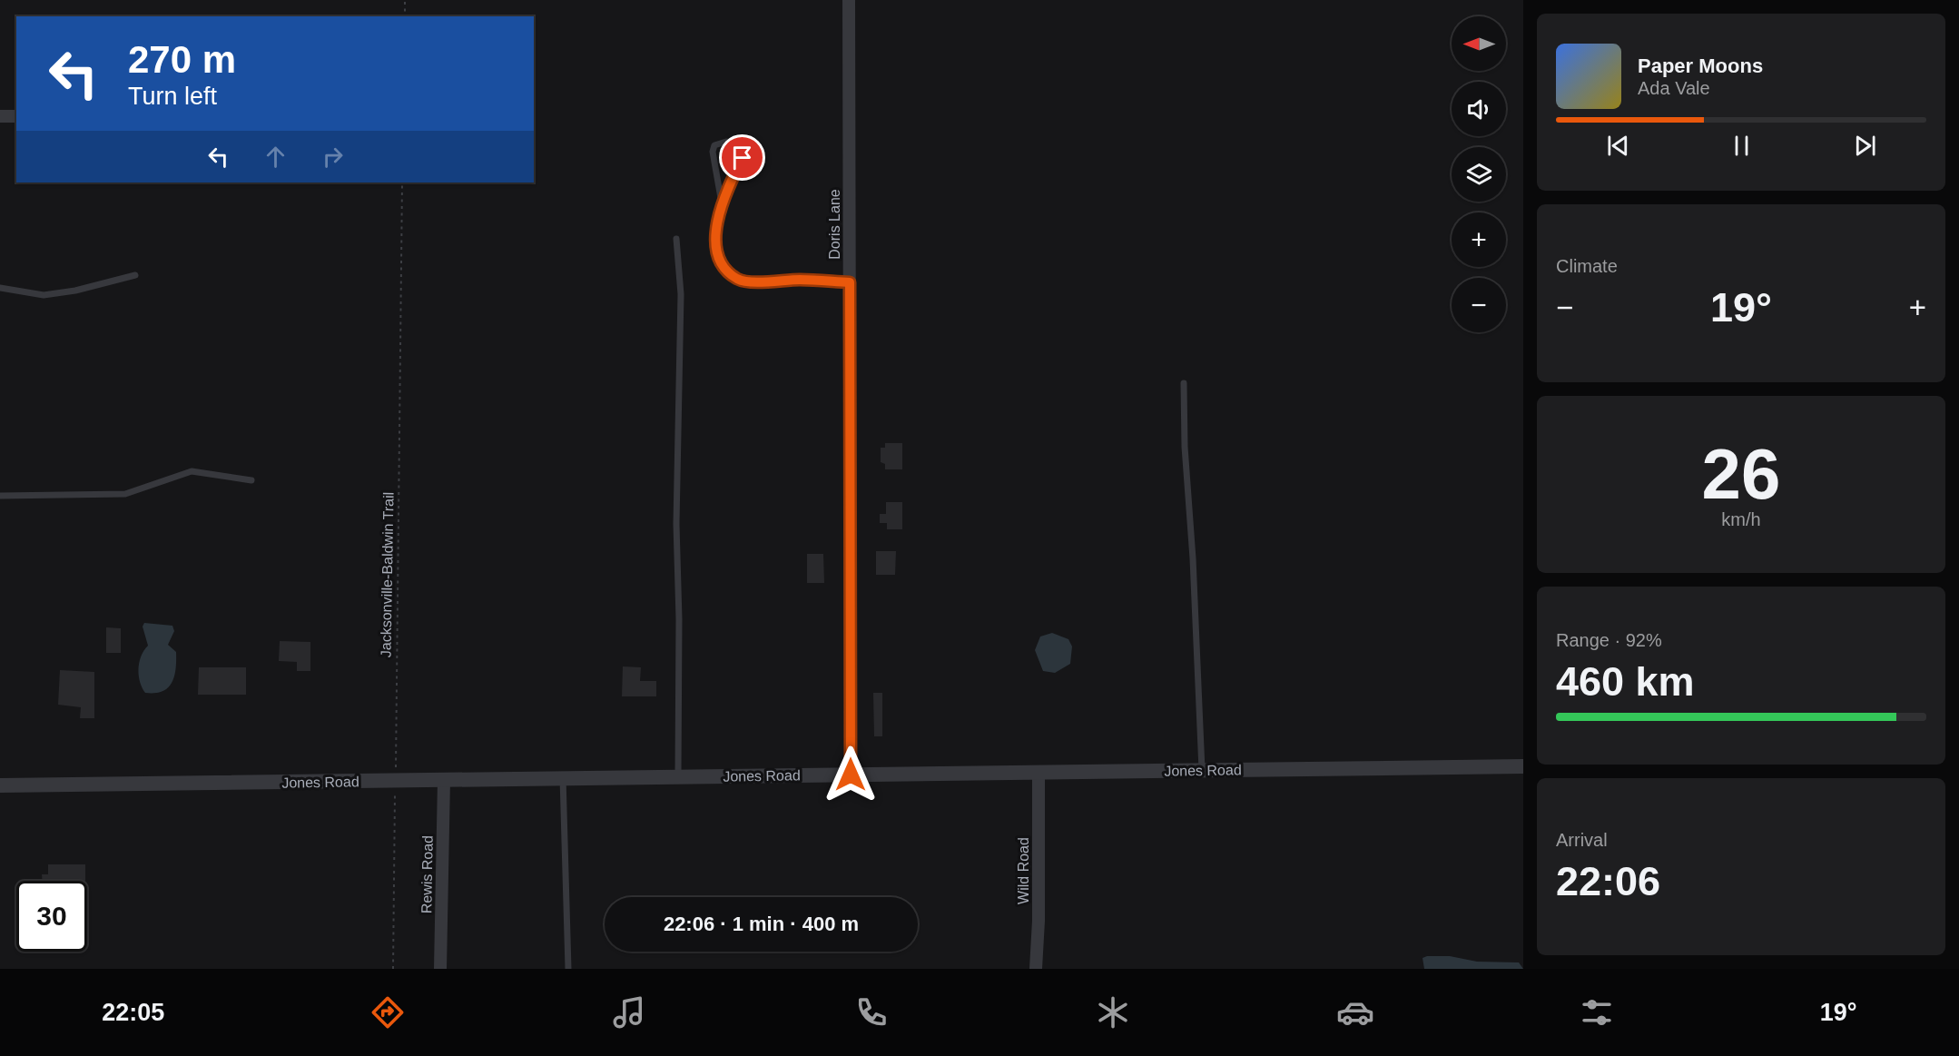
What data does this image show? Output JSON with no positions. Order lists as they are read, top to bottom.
{
  "streets": {
    "street": [
      "Doris Lane",
      "Jones Road",
      "Wild Road",
      "Rewis Road"
    ],
    "path": ["Jacksonville-Baldwin Trail"]
  },
  "crossings": [
    ["Doris Lane", "Jones Road"],
    ["Jacksonville-Baldwin Trail", "Jones Road"],
    ["Jones Road", "Wild Road"],
    ["Jones Road", "Rewis Road"]
  ],
  "north": "left",
  "page": {
    "map_buttons": ["+", "−"],
    "turn": ["270 m", "Turn left"],
    "song": ["Paper Moons", "Ada Vale"],
    "tile": [
      "Climate",
      ["26", "km/h"],
      ["Range · 92%", "460 km"],
      ["Arrival", "22:06"]
    ],
    "heat": ["−", "19°", "+"],
    "limit": "30",
    "trip": "22:06 · 1 min · 400 m",
    "tabs": ["22:05", "19°"]
  }
}
